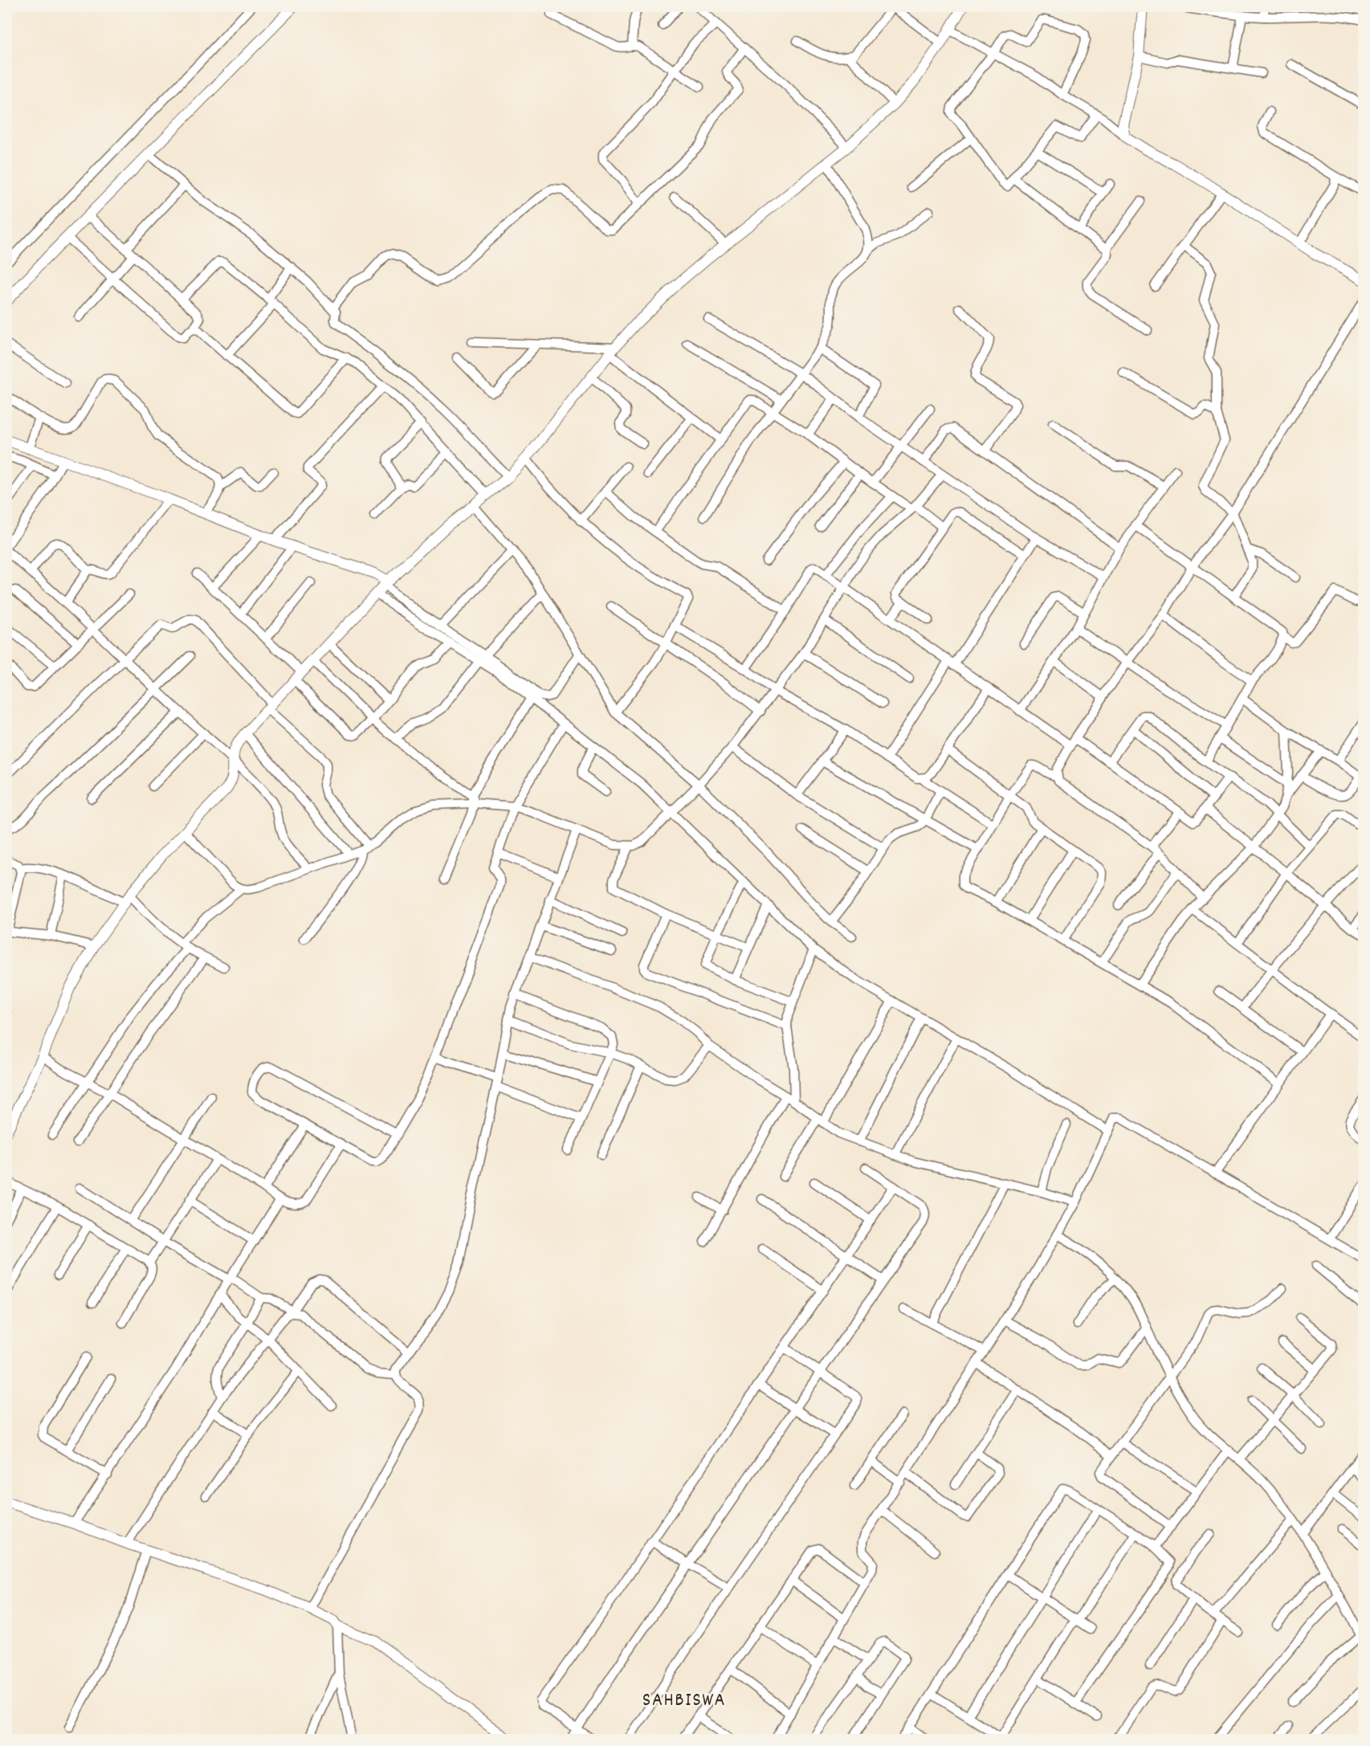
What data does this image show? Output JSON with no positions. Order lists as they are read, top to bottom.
{
  "districts": ["SAHBISWA"]
}
